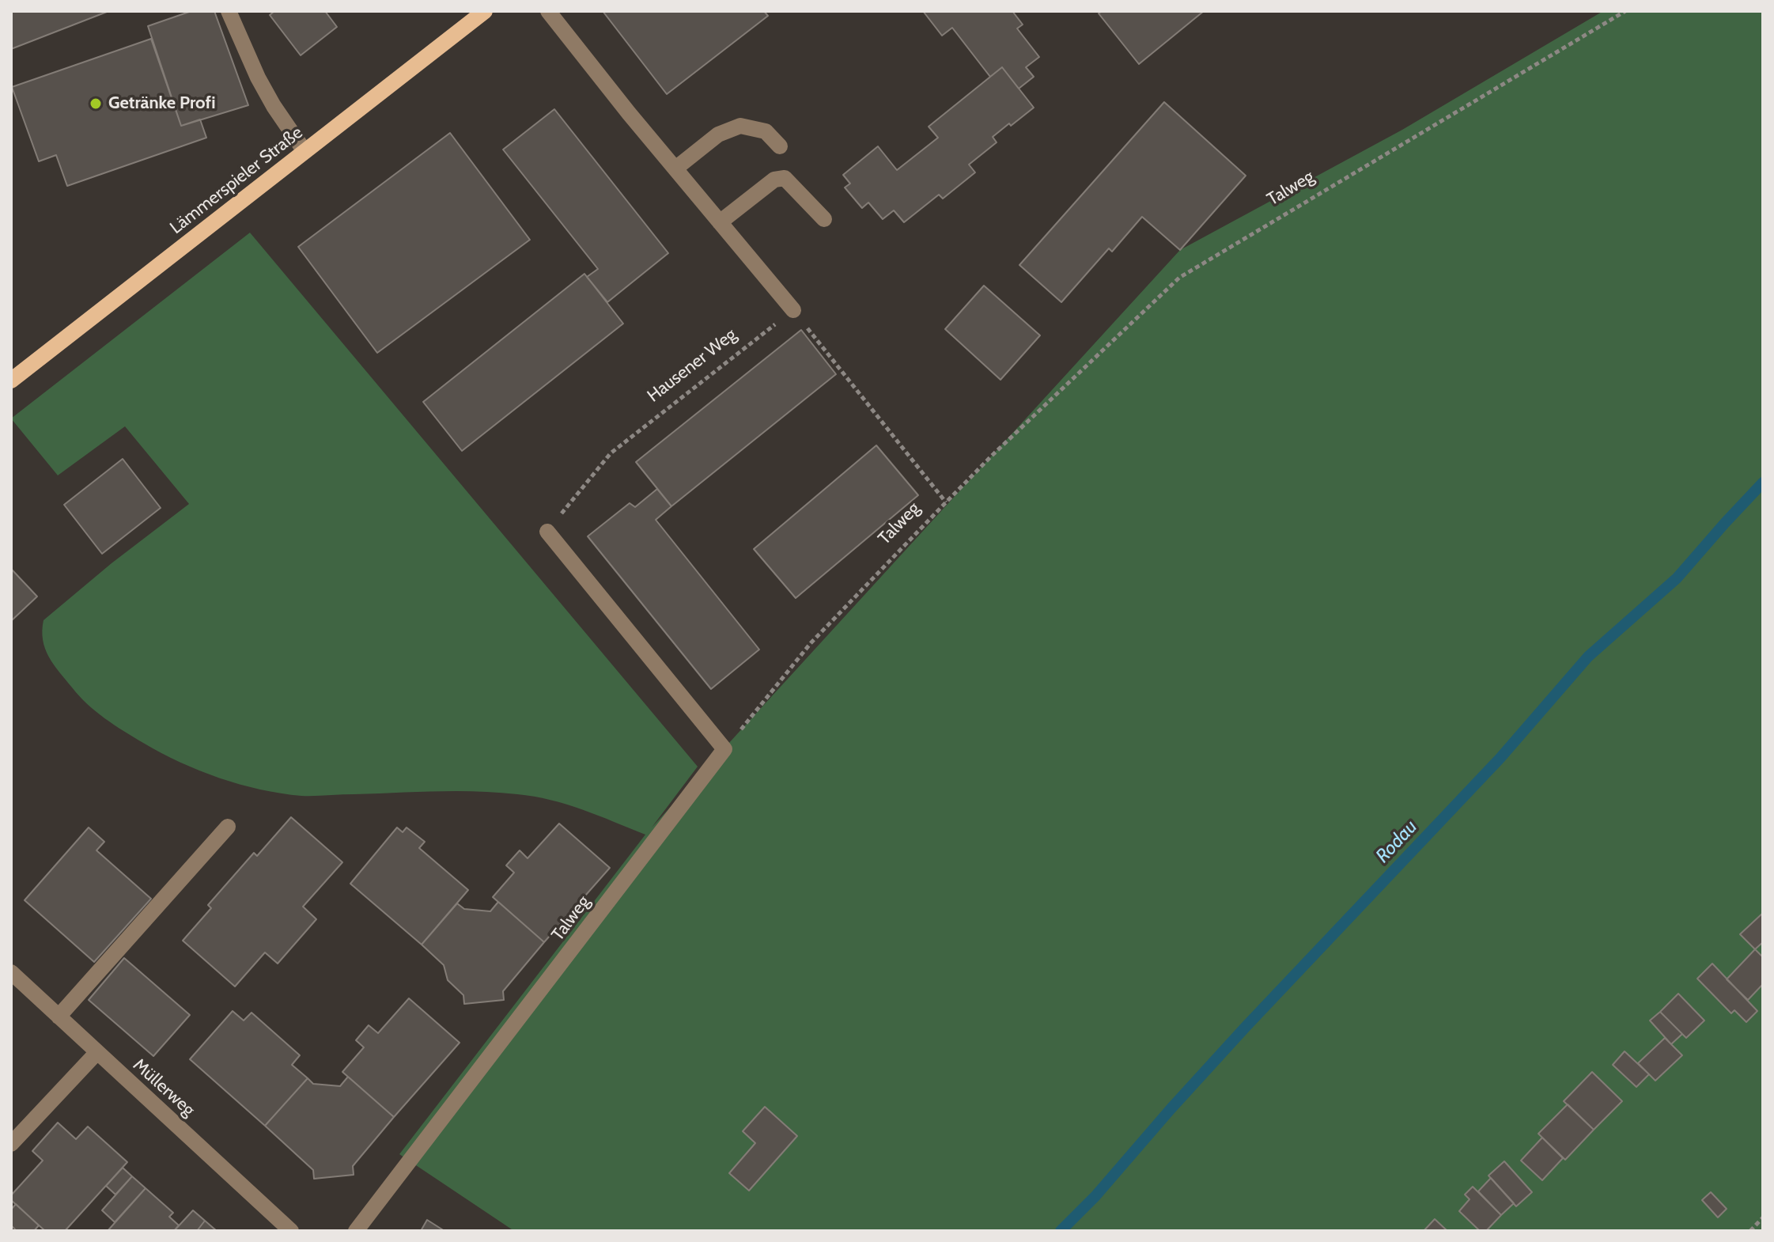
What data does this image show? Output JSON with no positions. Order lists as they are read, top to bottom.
{
  "streets": {
    "main road": ["Lämmerspieler Straße"],
    "street": ["Talweg", "Müllerweg"],
    "path": ["Hausener Weg"]
  },
  "water": ["Rodau"],
  "places": ["Getränke Profi"]
}
